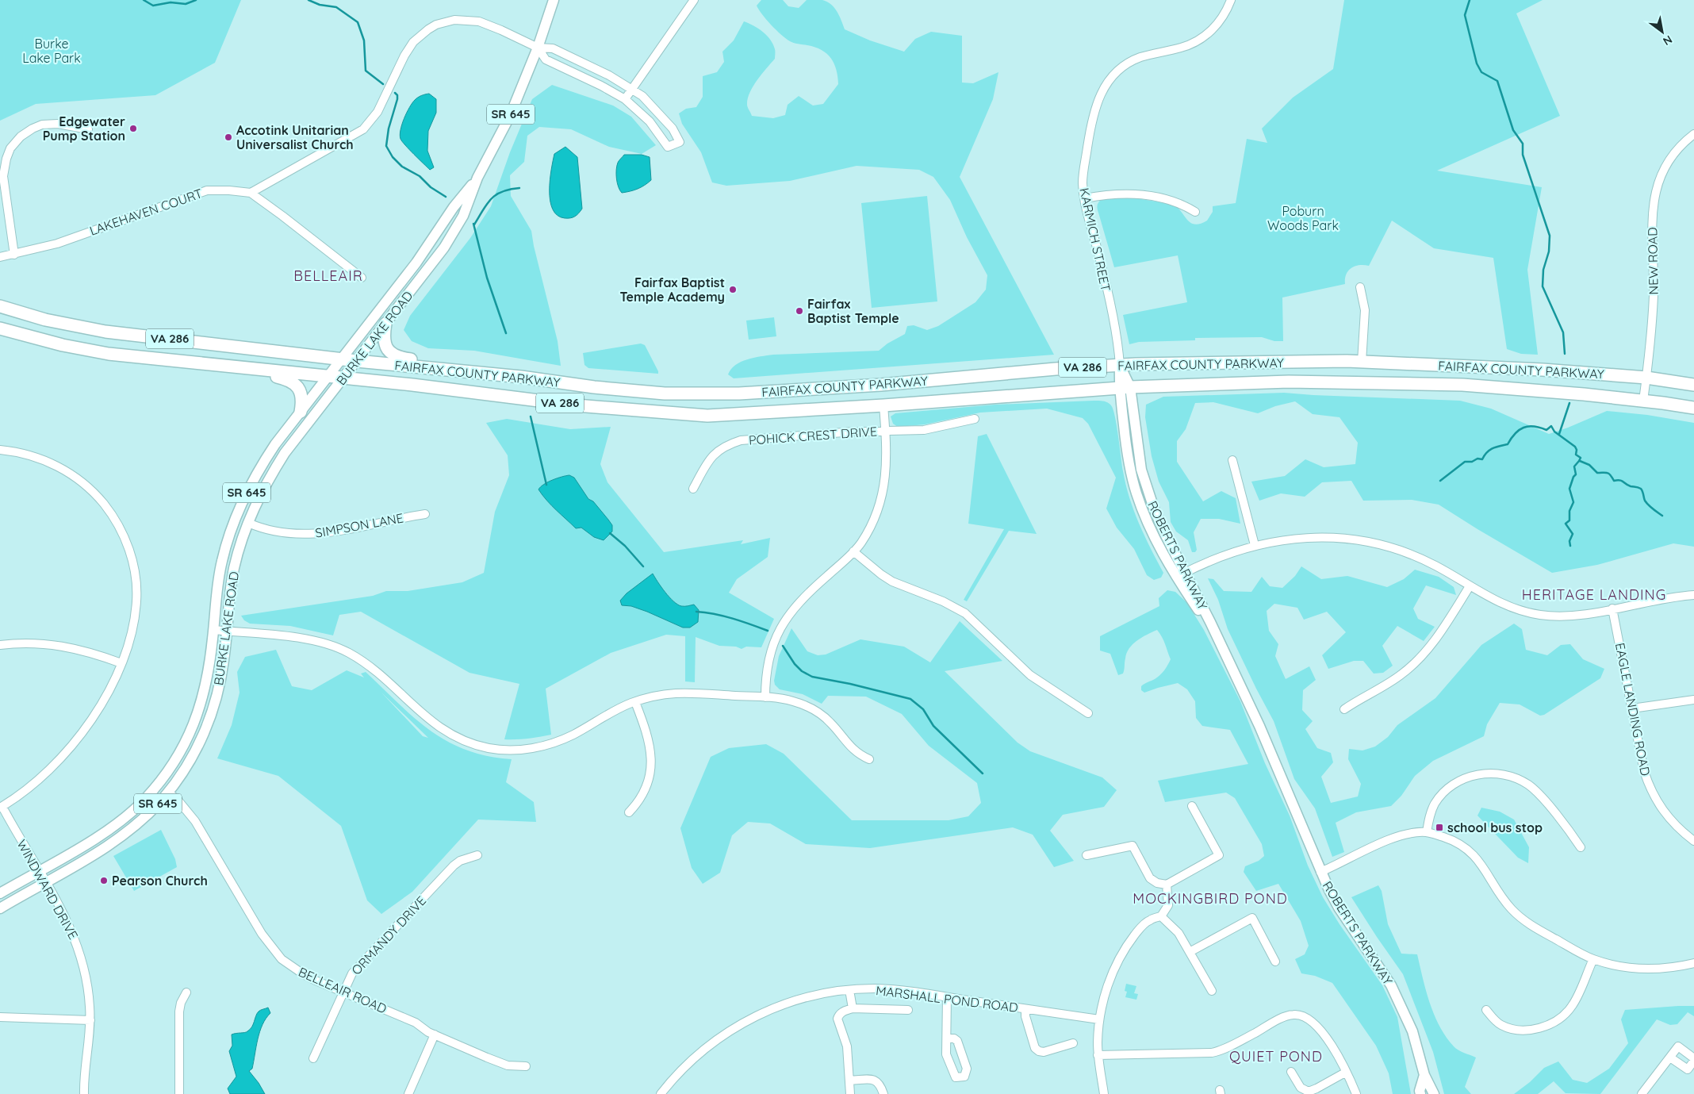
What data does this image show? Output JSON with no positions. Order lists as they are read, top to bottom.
{
  "streets": {
    "highway": ["VA 286", "FAIRFAX COUNTY PARKWAY"],
    "main road": ["SR 645", "BURKE LAKE ROAD", "ROBERTS PARKWAY"],
    "street": [
      "LAKEHAVEN COURT",
      "KARMICH STREET",
      "NEW ROAD",
      "POHICK CREST DRIVE",
      "SIMPSON LANE",
      "EAGLE LANDING ROAD",
      "WINDWARD DRIVE",
      "ORMANDY DRIVE",
      "BELLEAIR ROAD",
      "MARSHALL POND ROAD"
    ]
  },
  "crossings": [
    ["KARMICH STREET", "FAIRFAX COUNTY PARKWAY"],
    ["KARMICH STREET", "ROBERTS PARKWAY"],
    ["NEW ROAD", "FAIRFAX COUNTY PARKWAY"],
    ["BURKE LAKE ROAD", "FAIRFAX COUNTY PARKWAY"],
    ["BURKE LAKE ROAD", "SIMPSON LANE"],
    ["BURKE LAKE ROAD", "WINDWARD DRIVE"],
    ["BURKE LAKE ROAD", "BELLEAIR ROAD"],
    ["FAIRFAX COUNTY PARKWAY", "ROBERTS PARKWAY"],
    ["ORMANDY DRIVE", "BELLEAIR ROAD"]
  ],
  "districts": [
    "BELLEAIR",
    "HERITAGE LANDING",
    "MOCKINGBIRD POND",
    "QUIET POND"
  ],
  "parks": ["Burke Lake Park", "Poburn Woods Park"],
  "places": {
    "other": [
      "Edgewater Pump Station",
      "Accotink Unitarian Universalist Church",
      "Fairfax Baptist Temple Academy",
      "Fairfax Baptist Temple",
      "Pearson Church"
    ],
    "transit": ["school bus stop"]
  },
  "north": "bottom right"
}
